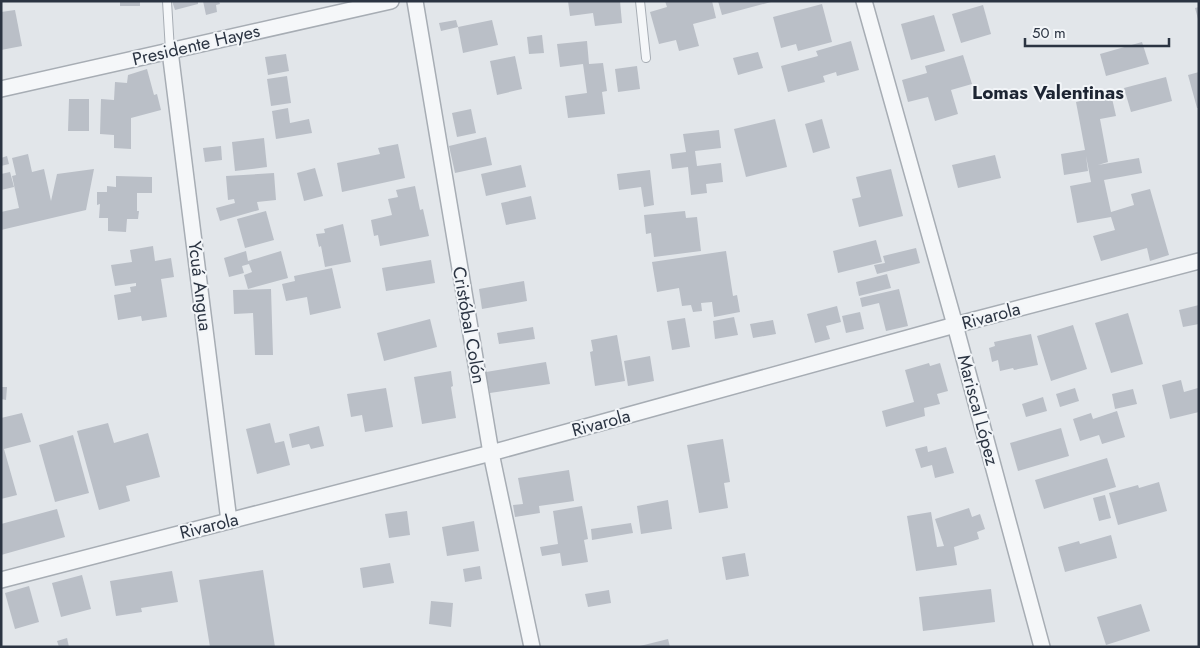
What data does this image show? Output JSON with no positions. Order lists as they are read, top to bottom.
{
  "streets": {
    "street": [
      "Presidente Hayes",
      "Ycuá Angua",
      "Rivarola",
      "Cristóbal Colón",
      "Mariscal López"
    ]
  },
  "crossings": [
    ["Presidente Hayes", "Ycuá Angua"],
    ["Ycuá Angua", "Rivarola"],
    ["Rivarola", "Cristóbal Colón"],
    ["Rivarola", "Mariscal López"]
  ],
  "districts": ["Lomas Valentinas"],
  "scale_bar": "50 m"
}
